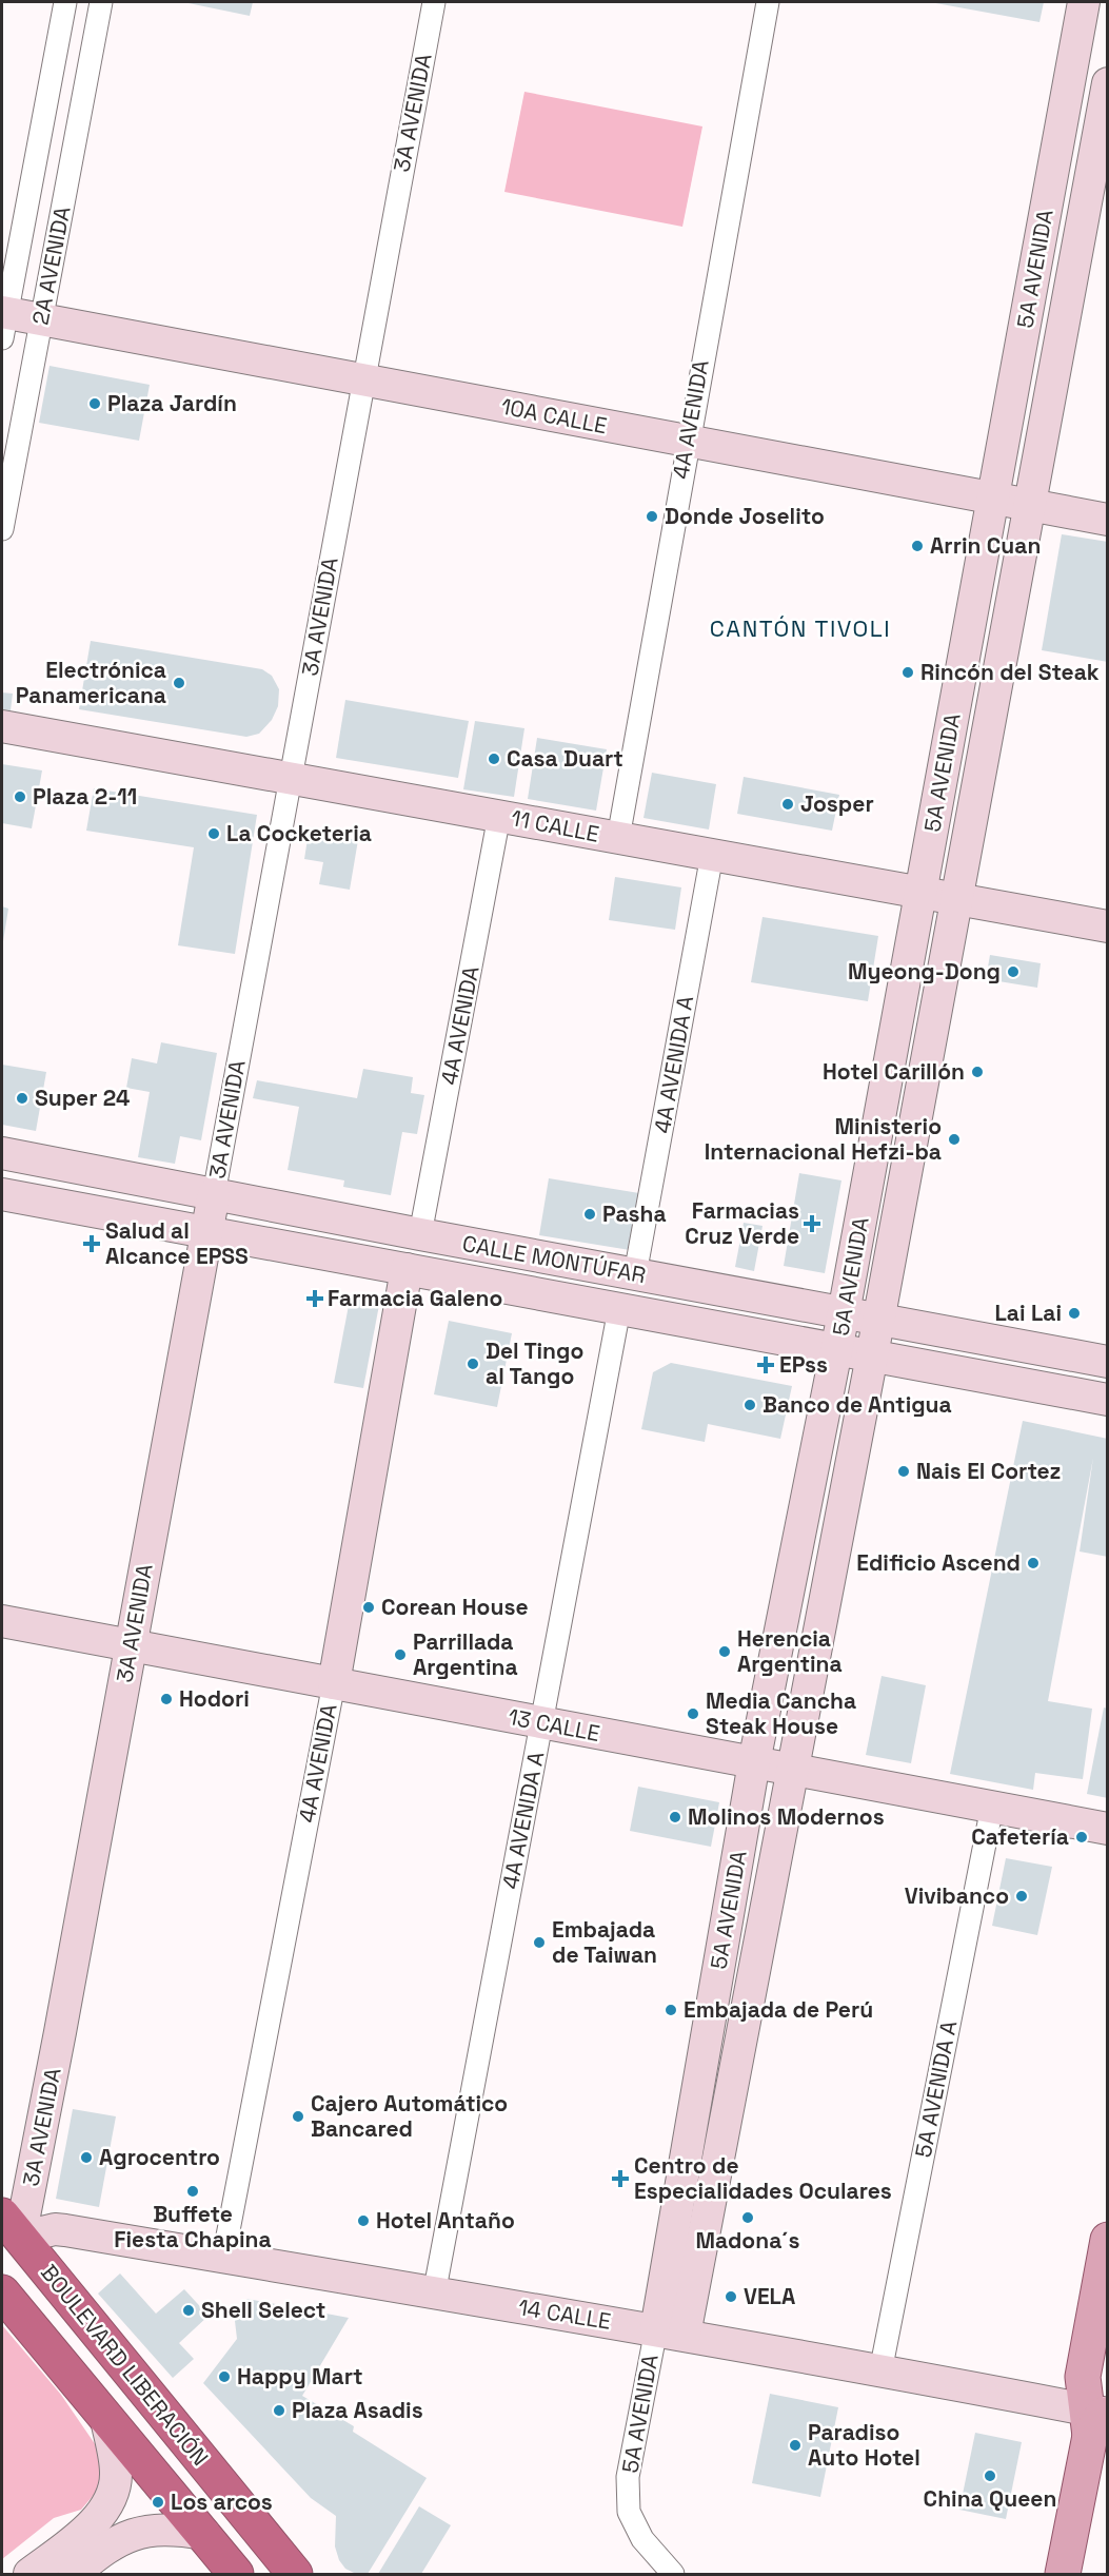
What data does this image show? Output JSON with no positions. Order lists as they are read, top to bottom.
{
  "streets": {
    "highway": ["BOULEVARD LIBERACIÓN"],
    "street": [
      "3A AVENIDA",
      "2A AVENIDA",
      "5A AVENIDA",
      "10A CALLE",
      "4A AVENIDA",
      "11 CALLE",
      "4A AVENIDA A",
      "CALLE MONTÚFAR",
      "13 CALLE",
      "5A AVENIDA A",
      "14 CALLE"
    ]
  },
  "crossings": [
    ["3A AVENIDA", "10A CALLE"],
    ["3A AVENIDA", "11 CALLE"],
    ["3A AVENIDA", "CALLE MONTÚFAR"],
    ["3A AVENIDA", "13 CALLE"],
    ["3A AVENIDA", "14 CALLE"],
    ["3A AVENIDA", "BOULEVARD LIBERACIÓN"],
    ["2A AVENIDA", "10A CALLE"],
    ["5A AVENIDA", "10A CALLE"],
    ["5A AVENIDA", "11 CALLE"],
    ["5A AVENIDA", "CALLE MONTÚFAR"],
    ["5A AVENIDA", "13 CALLE"],
    ["5A AVENIDA", "14 CALLE"],
    ["10A CALLE", "4A AVENIDA"],
    ["4A AVENIDA", "11 CALLE"],
    ["4A AVENIDA", "CALLE MONTÚFAR"],
    ["4A AVENIDA", "13 CALLE"],
    ["4A AVENIDA", "14 CALLE"],
    ["11 CALLE", "4A AVENIDA A"],
    ["4A AVENIDA A", "CALLE MONTÚFAR"],
    ["4A AVENIDA A", "13 CALLE"],
    ["4A AVENIDA A", "14 CALLE"],
    ["13 CALLE", "5A AVENIDA A"],
    ["5A AVENIDA A", "14 CALLE"],
    ["14 CALLE", "BOULEVARD LIBERACIÓN"]
  ],
  "districts": ["CANTÓN TIVOLI"],
  "places": {
    "other": [
      "Plaza Jardín",
      "Donde Joselito",
      "Arrin Cuan",
      "Rincón del Steak",
      "Electrónica Panamericana",
      "Casa Duart",
      "Plaza 2-11",
      "Josper",
      "La Cocketeria",
      "Myeong-Dong",
      "Hotel Carillón",
      "Super 24",
      "Ministerio Internacional Hefzi-ba",
      "Pasha",
      "Lai Lai",
      "Del Tingo al Tango",
      "Banco de Antigua",
      "Nais El Cortez",
      "Edificio Ascend",
      "Corean House",
      "Herencia Argentina",
      "Parrillada Argentina",
      "Hodori",
      "Media Cancha Steak House",
      "Molinos Modernos",
      "Cafetería",
      "Vivibanco",
      "Embajada de Taiwan",
      "Embajada de Perú",
      "Cajero Automático Bancared",
      "Agrocentro",
      "Buffete Fiesta Chapina",
      "Madona´s",
      "Hotel Antaño",
      "VELA",
      "Shell Select",
      "Happy Mart",
      "Plaza Asadis",
      "Paradiso Auto Hotel",
      "China Queen",
      "Los arcos"
    ],
    "health": [
      "Farmacias Cruz Verde",
      "Salud al Alcance EPSS",
      "Farmacia Galeno",
      "EPss",
      "Centro de Especialidades Oculares"
    ]
  }
}
